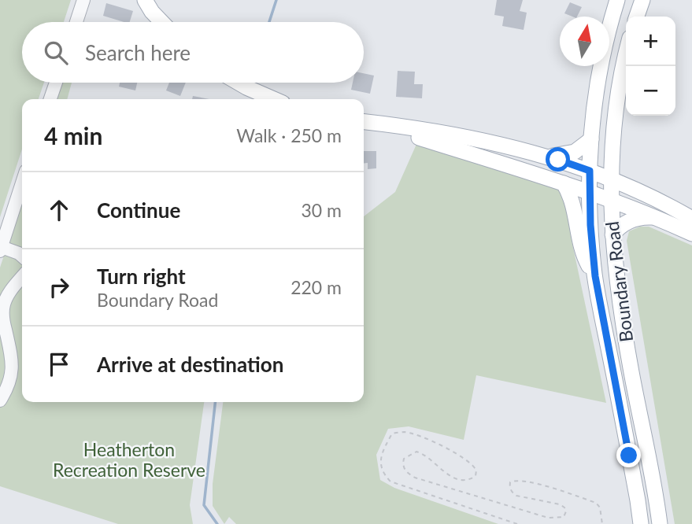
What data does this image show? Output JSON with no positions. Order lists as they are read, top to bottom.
{
  "streets": {
    "main road": ["Boundary Road"]
  },
  "parks": ["Heatherton Recreation Reserve"],
  "north": "top",
  "page": {
    "map_buttons": ["+", "−"],
    "search": "Search here",
    "heading": ["4 min", "Walk · 250 m"],
    "list": [
      ["Continue", "30 m"],
      ["Turn right", "Boundary Road", "220 m"],
      "Arrive at destination"
    ]
  }
}
